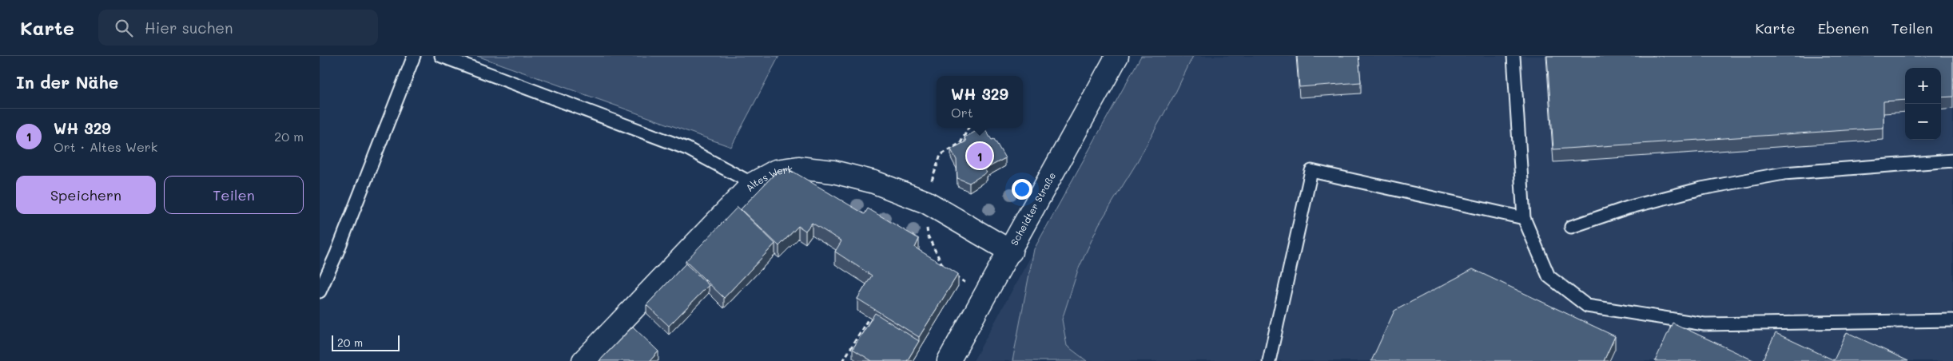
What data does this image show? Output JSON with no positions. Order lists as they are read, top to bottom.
{
  "streets": {
    "street": ["Altes Werk", "Scheidter Straße"]
  },
  "crossings": [
    ["Altes Werk", "Scheidter Straße"]
  ],
  "scale_bar": "20 m",
  "page": {
    "header": "Karte",
    "search": "Hier suchen",
    "nav": ["Karte", "Ebenen", "Teilen"],
    "heading": "In der Nähe",
    "map_buttons": ["+", "−"],
    "popup": ["WH 329", "Ort"],
    "list": [
      {
        "mark": "1",
        "name": "WH 329",
        "note": "Ort · Altes Werk",
        "value": "20 m"
      }
    ],
    "pins": "1",
    "buttons": ["Speichern", "Teilen"],
    "scale": "20 m"
  }
}
